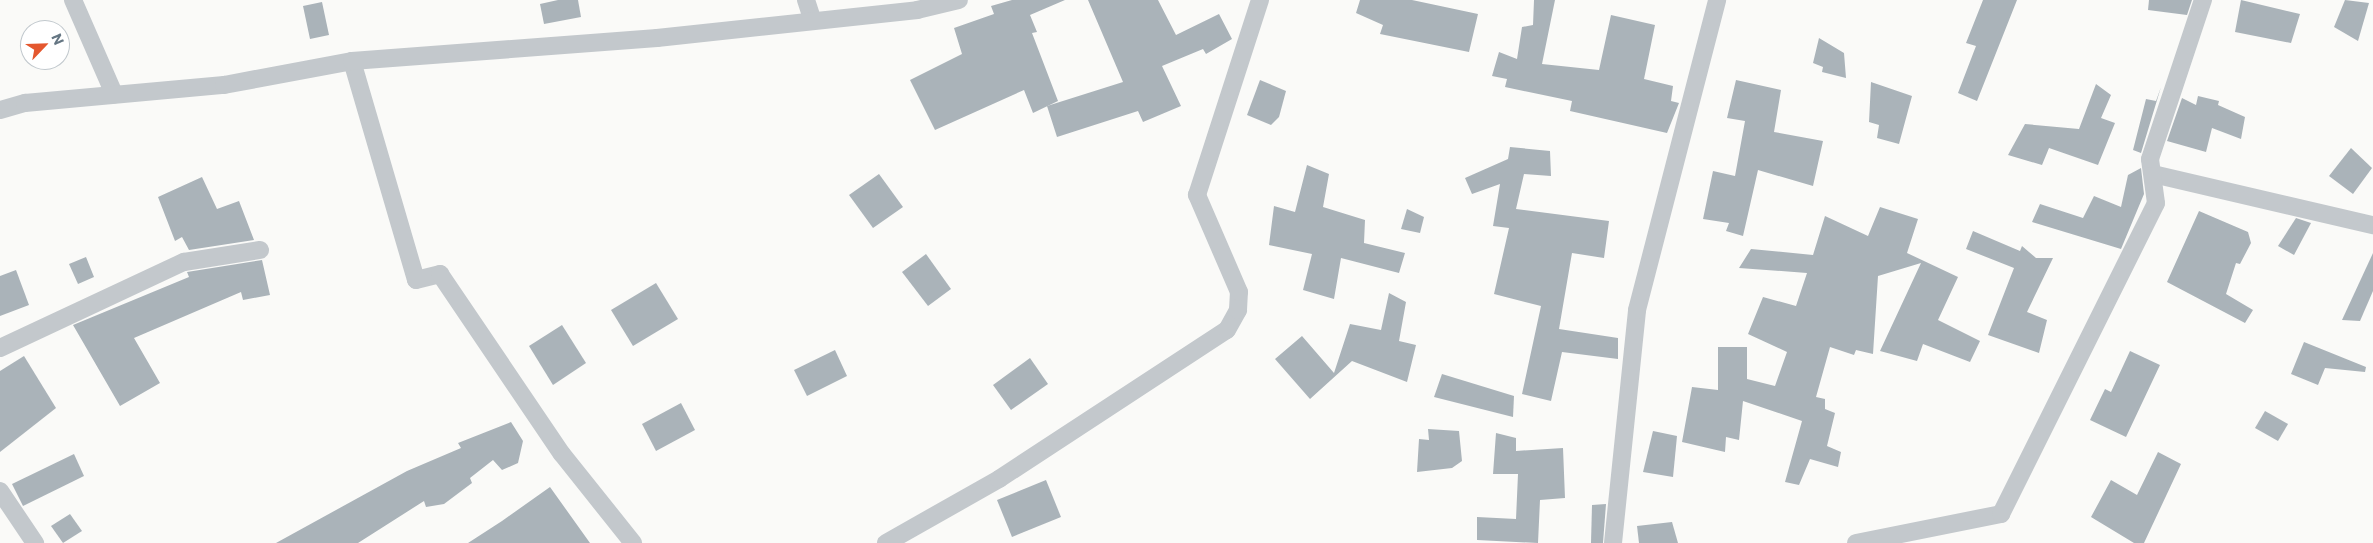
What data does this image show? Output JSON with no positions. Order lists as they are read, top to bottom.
{
  "north": "top right"
}
